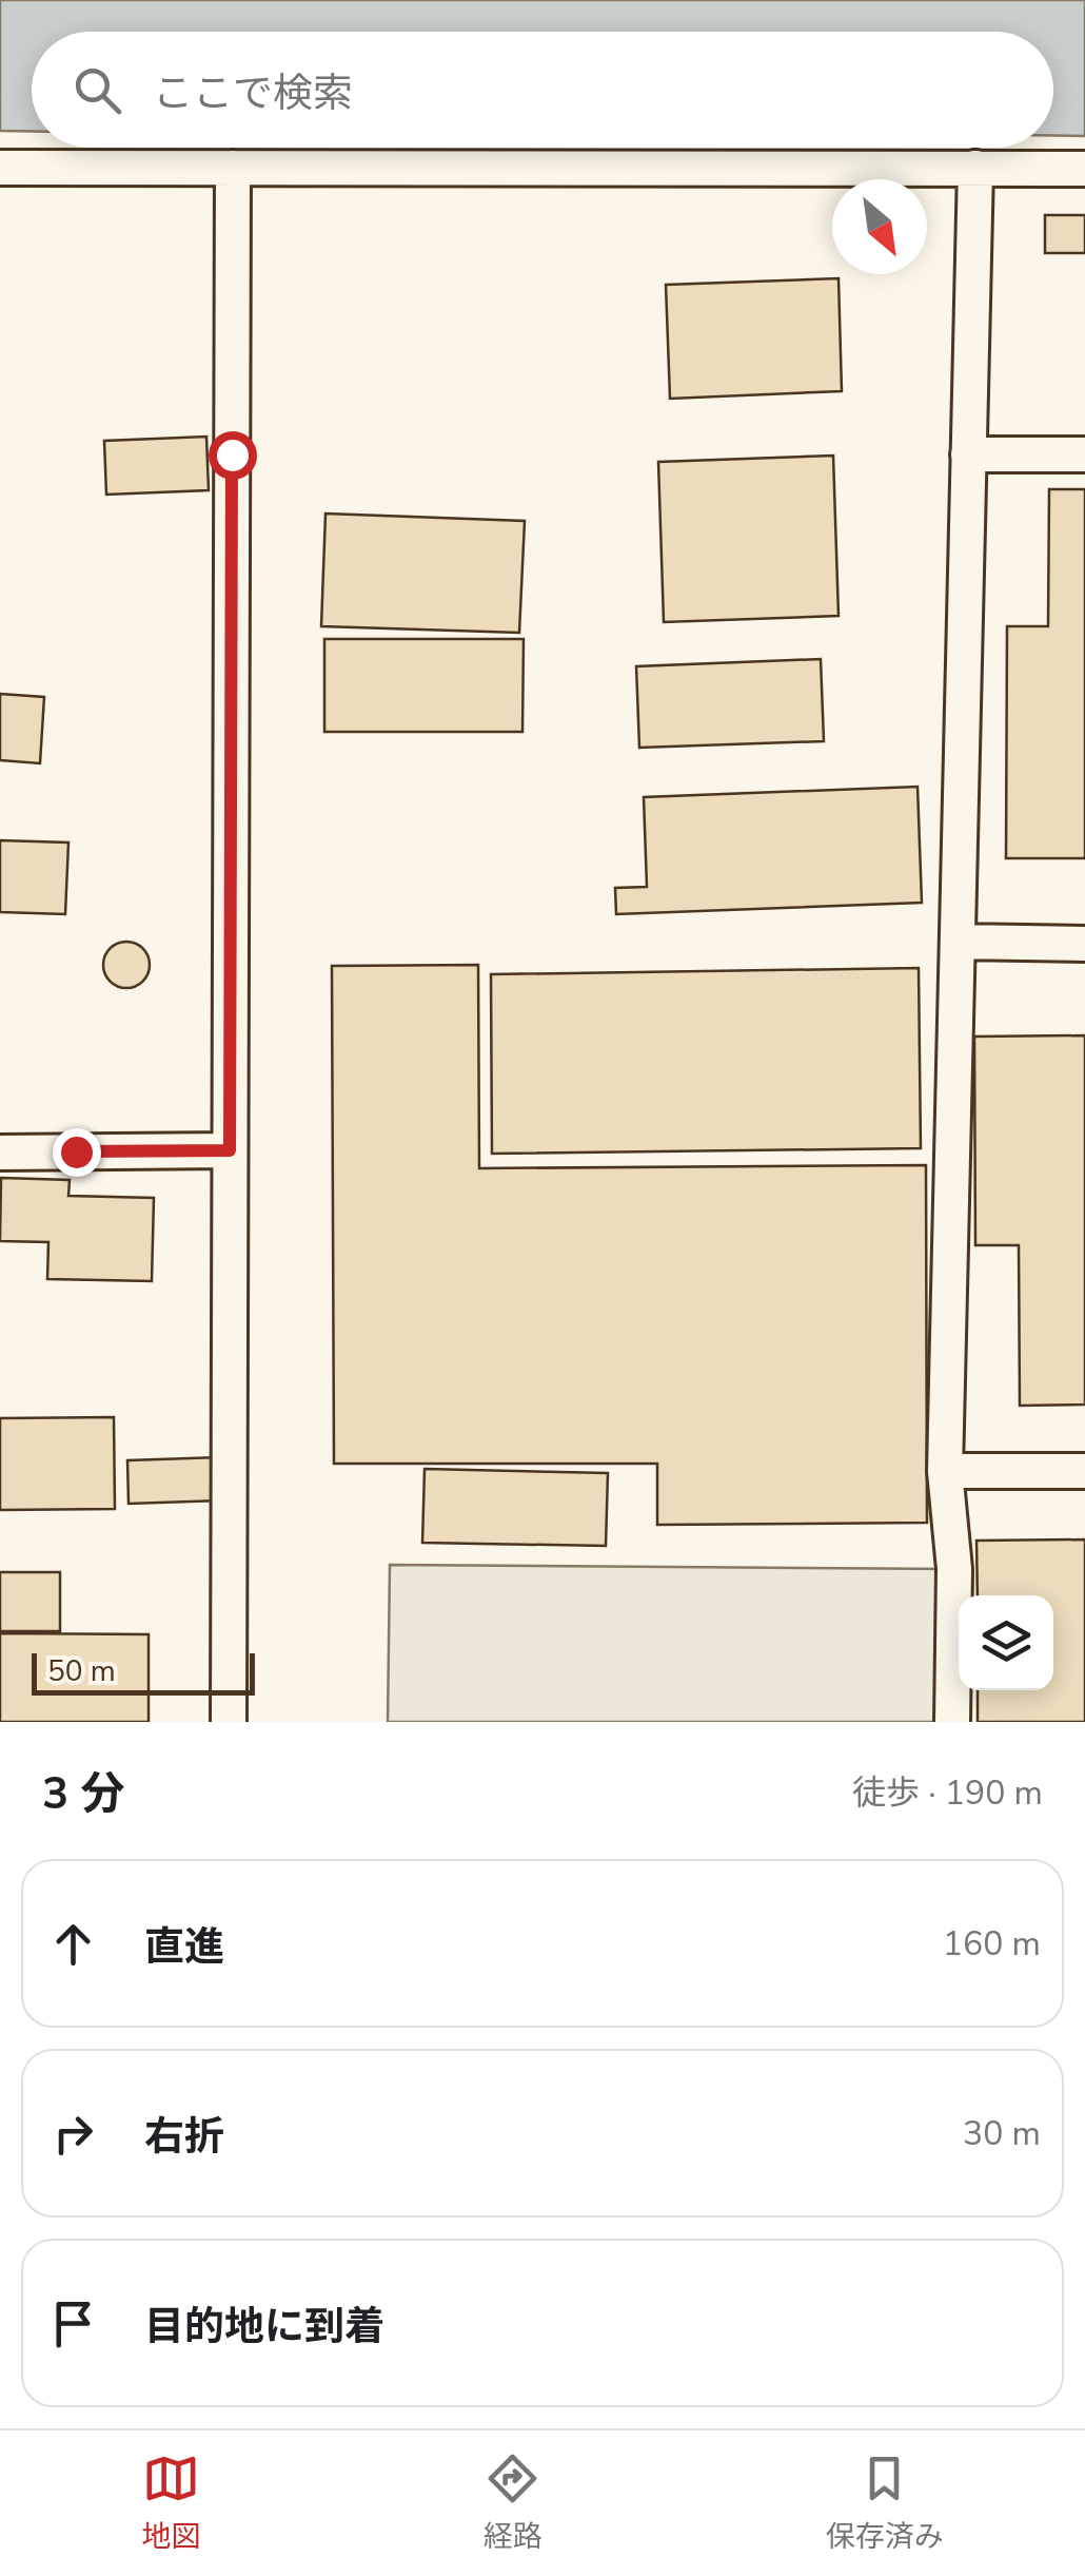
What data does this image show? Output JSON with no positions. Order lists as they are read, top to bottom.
{
  "scale_bar": "50 m",
  "north": "bottom right",
  "page": {
    "search": "ここで検索",
    "scale": "50 m",
    "heading": ["3 分", "徒歩 · 190 m"],
    "list": [
      ["直進", "160 m"],
      ["右折", "30 m"],
      "目的地に到着"
    ],
    "nav": ["地図", "経路", "保存済み"]
  }
}
